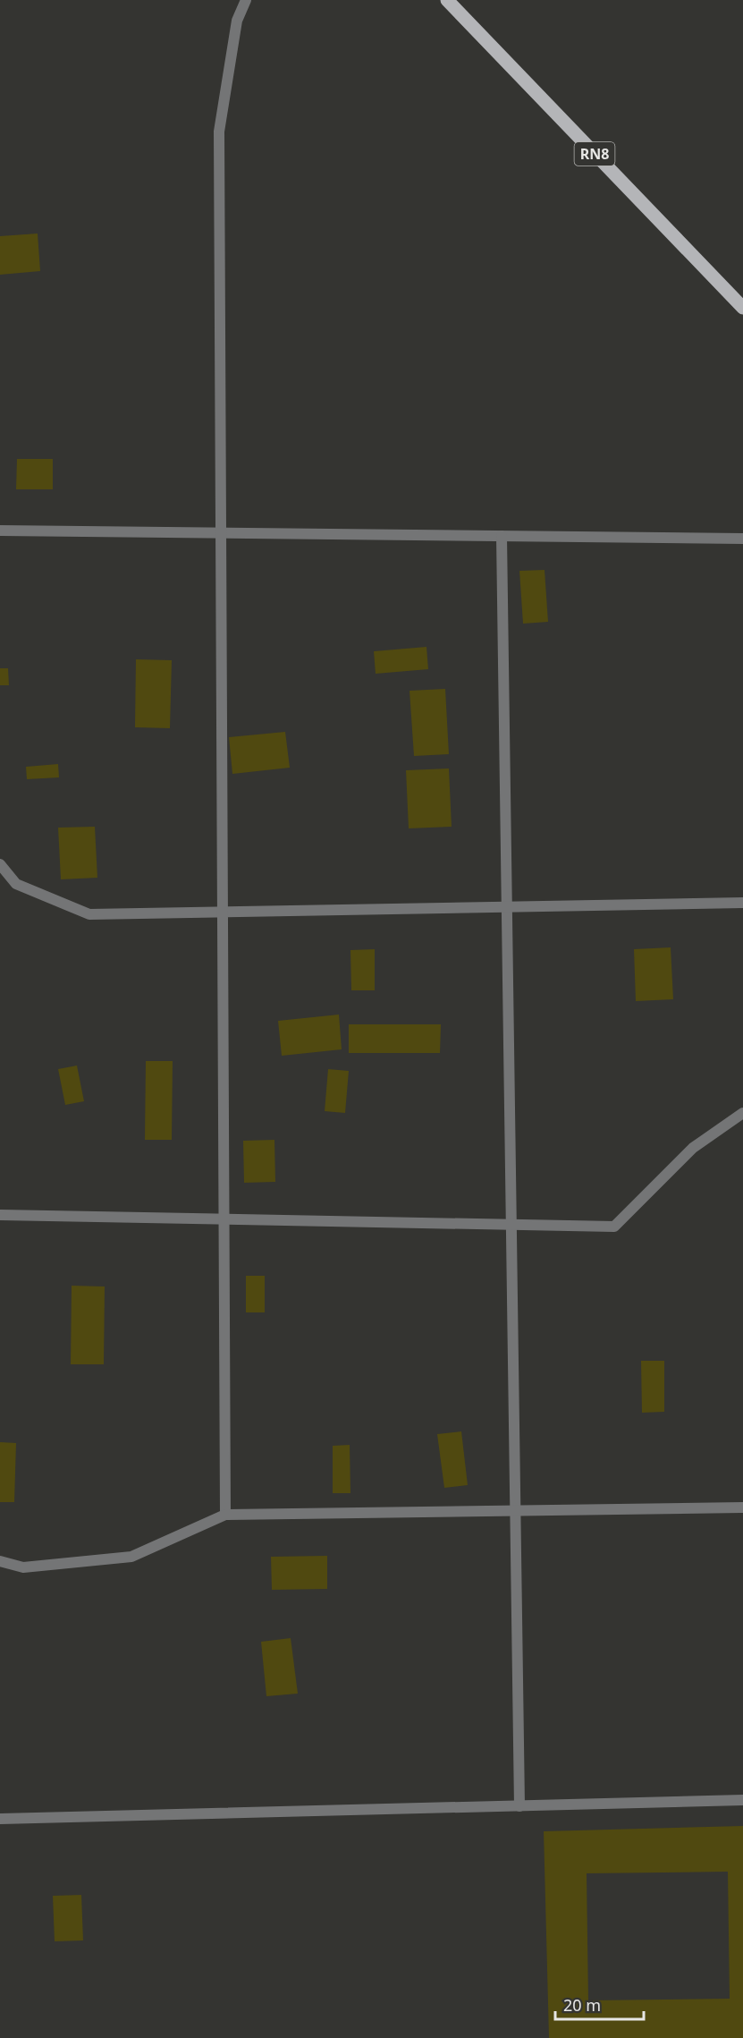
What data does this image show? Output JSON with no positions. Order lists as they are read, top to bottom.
{
  "streets": {
    "main road": ["RN8"]
  },
  "scale_bar": "20 m"
}
